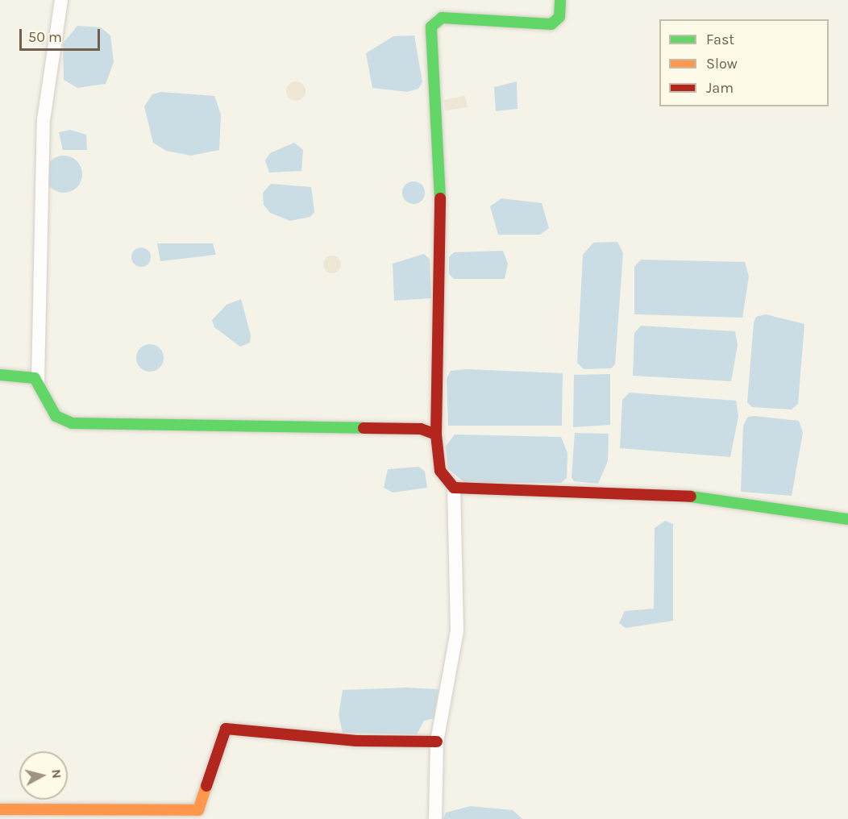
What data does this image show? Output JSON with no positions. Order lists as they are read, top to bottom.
{
  "legend": ["Fast", "Slow", "Jam"],
  "scale_bar": "50 m",
  "north": "right"
}
